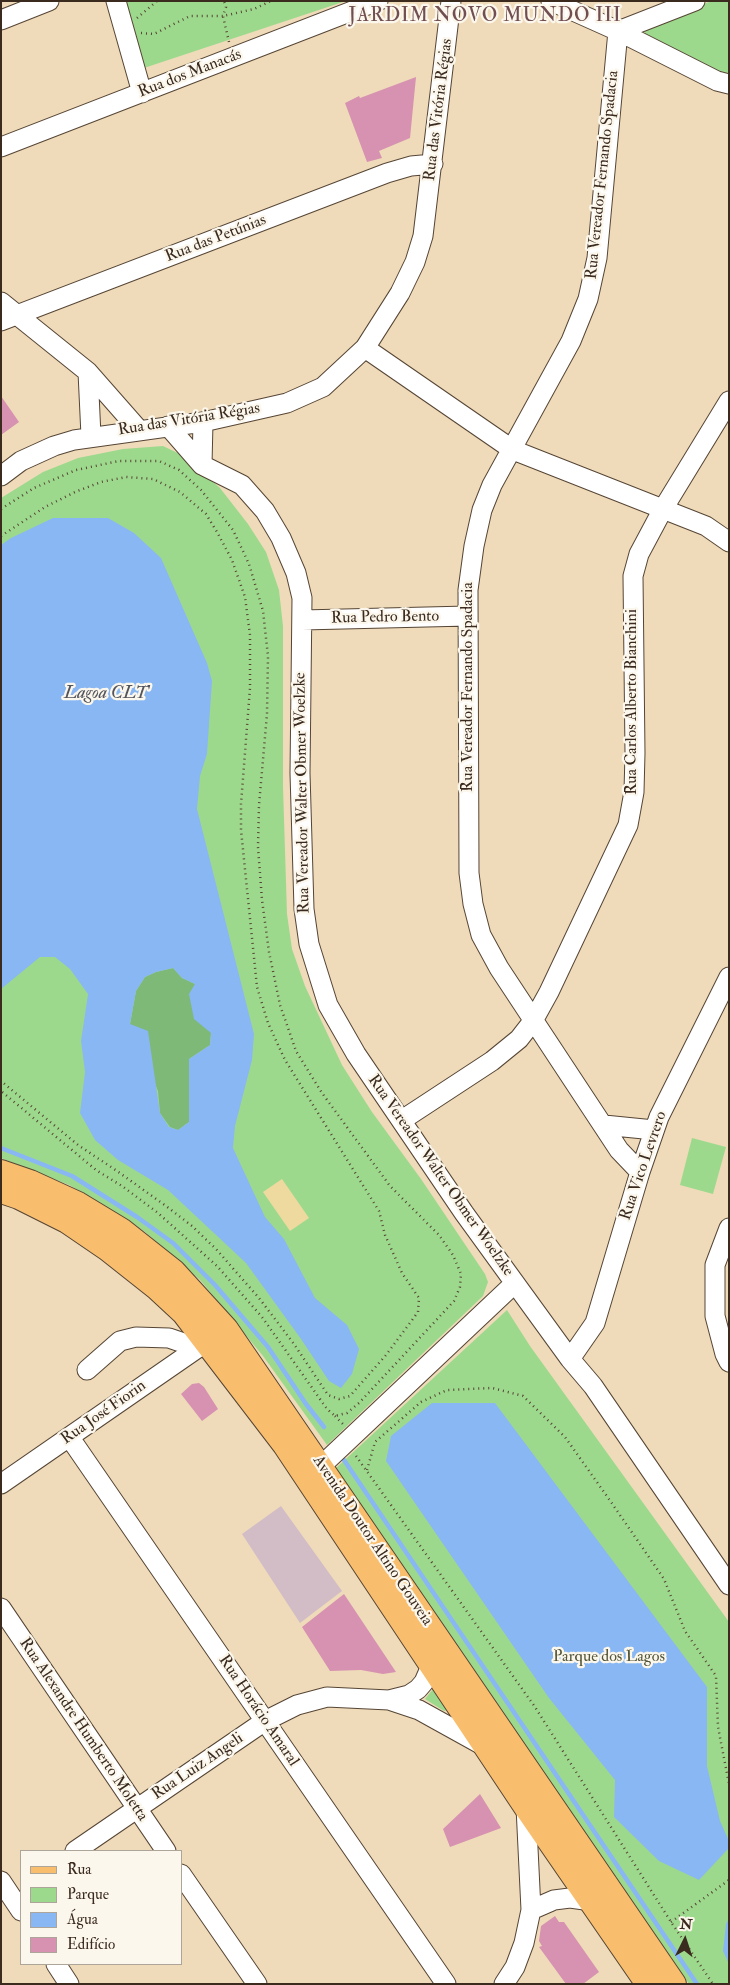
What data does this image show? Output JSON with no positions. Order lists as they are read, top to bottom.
{
  "streets": {
    "main road": ["Avenida Doutor Altino Gouveia"],
    "street": [
      "Rua dos Manacás",
      "Rua das Vitória Régias",
      "Rua Vereador Fernando Spadacia",
      "Rua das Petúnias",
      "Rua Pedro Bento",
      "Rua Carlos Alberto Bianchini",
      "Rua Vereador Walter Obmer Woelzke",
      "Rua Vico Levrero",
      "Rua José Fiorin",
      "Rua Horácio Amaral",
      "Rua Alexandre Humberto Moletta",
      "Rua Luiz Angeli"
    ]
  },
  "crossings": [
    ["Rua das Vitória Régias", "Rua das Petúnias"],
    ["Rua das Vitória Régias", "Rua Vereador Walter Obmer Woelzke"],
    ["Rua Vereador Fernando Spadacia", "Rua Pedro Bento"],
    ["Rua Vereador Fernando Spadacia", "Rua Carlos Alberto Bianchini"],
    ["Rua Vereador Fernando Spadacia", "Rua Vico Levrero"],
    ["Rua Pedro Bento", "Rua Vereador Walter Obmer Woelzke"],
    ["Rua Carlos Alberto Bianchini", "Rua Vereador Walter Obmer Woelzke"],
    ["Rua Vereador Walter Obmer Woelzke", "Rua Vico Levrero"],
    ["Rua Vereador Walter Obmer Woelzke", "Avenida Doutor Altino Gouveia"],
    ["Rua José Fiorin", "Avenida Doutor Altino Gouveia"],
    ["Rua José Fiorin", "Rua Horácio Amaral"],
    ["Avenida Doutor Altino Gouveia", "Rua Luiz Angeli"],
    ["Rua Horácio Amaral", "Rua Luiz Angeli"],
    ["Rua Alexandre Humberto Moletta", "Rua Luiz Angeli"]
  ],
  "districts": ["JARDIM NOVO MUNDO III"],
  "water": ["Lagoa CLT"],
  "parks": ["Parque dos Lagos"],
  "legend": [
    "Rua",
    "Parque",
    "Água",
    "Edifício"
  ],
  "north": "top"
}
